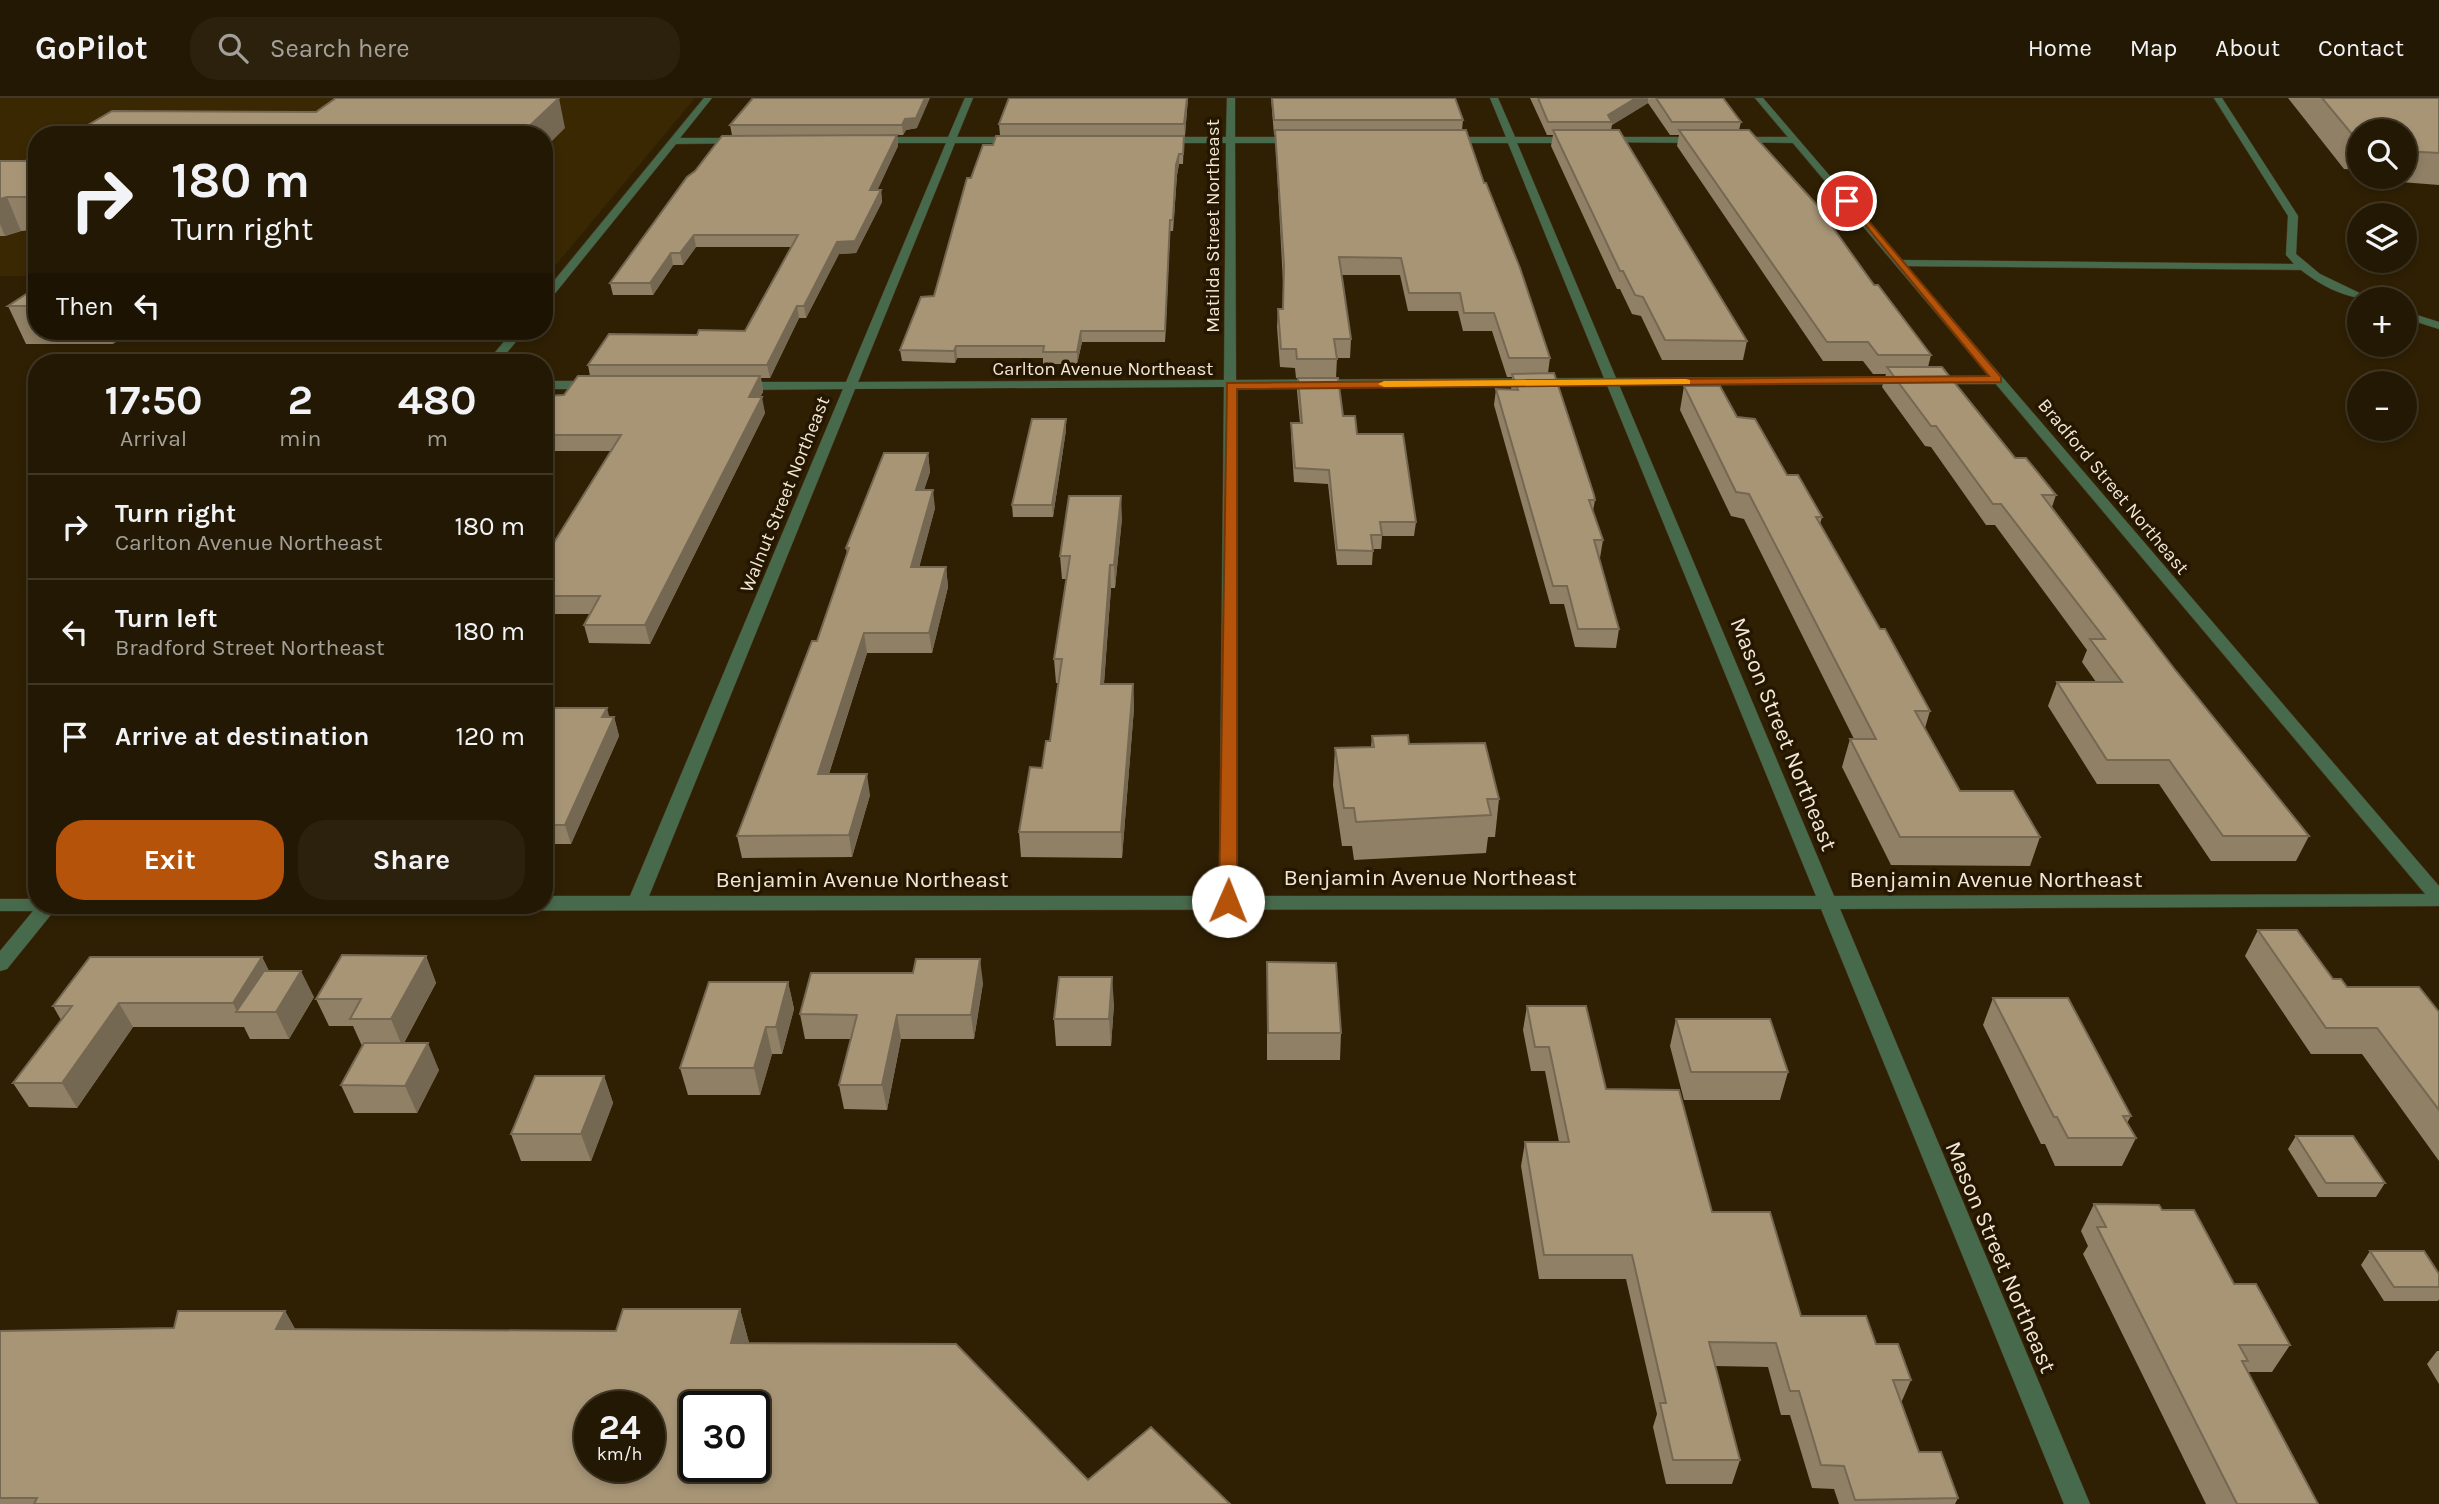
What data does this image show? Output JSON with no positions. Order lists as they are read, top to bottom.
{
  "streets": {
    "street": [
      "Matilda Street Northeast",
      "Carlton Avenue Northeast",
      "Bradford Street Northeast",
      "Walnut Street Northeast",
      "Mason Street Northeast",
      "Benjamin Avenue Northeast"
    ]
  },
  "crossings": [
    ["Matilda Street Northeast", "Carlton Avenue Northeast"],
    ["Matilda Street Northeast", "Benjamin Avenue Northeast"],
    ["Carlton Avenue Northeast", "Bradford Street Northeast"],
    ["Carlton Avenue Northeast", "Walnut Street Northeast"],
    ["Carlton Avenue Northeast", "Mason Street Northeast"],
    ["Bradford Street Northeast", "Benjamin Avenue Northeast"],
    ["Walnut Street Northeast", "Benjamin Avenue Northeast"],
    ["Mason Street Northeast", "Benjamin Avenue Northeast"]
  ],
  "page": {
    "header": "GoPilot",
    "search": "Search here",
    "nav": [
      "Home",
      "Map",
      "About",
      "Contact"
    ],
    "map_buttons": ["+", "−"],
    "turn": ["180 m", "Turn right"],
    "then": "Then",
    "eta": [
      "17:50",
      "Arrival",
      "2",
      "min",
      "480",
      "m"
    ],
    "list": [
      {
        "name": "Turn right",
        "note": "Carlton Avenue Northeast",
        "value": "180 m"
      },
      {
        "name": "Turn left",
        "note": "Bradford Street Northeast",
        "value": "180 m"
      },
      {
        "name": "Arrive at destination",
        "value": "120 m"
      }
    ],
    "buttons": ["Exit", "Share"],
    "speed": "24 km/h",
    "limit": "30"
  }
}
